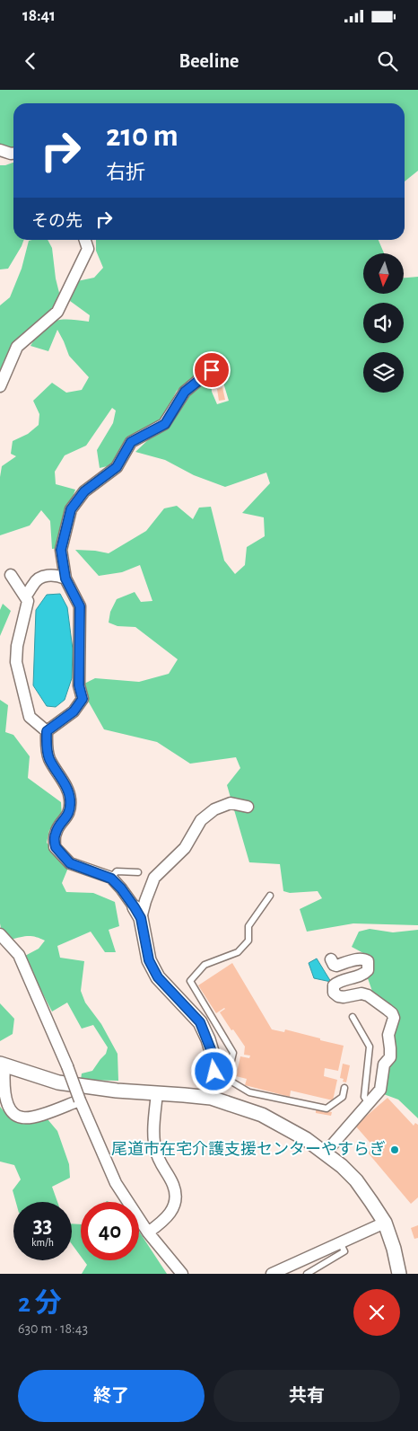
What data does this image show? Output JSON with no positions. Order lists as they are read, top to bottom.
{
  "places": ["尾道市在宅介護支援センターやすらぎ"],
  "north": "bottom",
  "page": {
    "status": "18:41",
    "header": "Beeline",
    "turn": ["210 m", "右折"],
    "then": "その先",
    "speed": "33 km/h",
    "limit": "40",
    "heading": ["2 分", "630 m · 18:43"],
    "buttons": ["終了", "共有"]
  }
}
